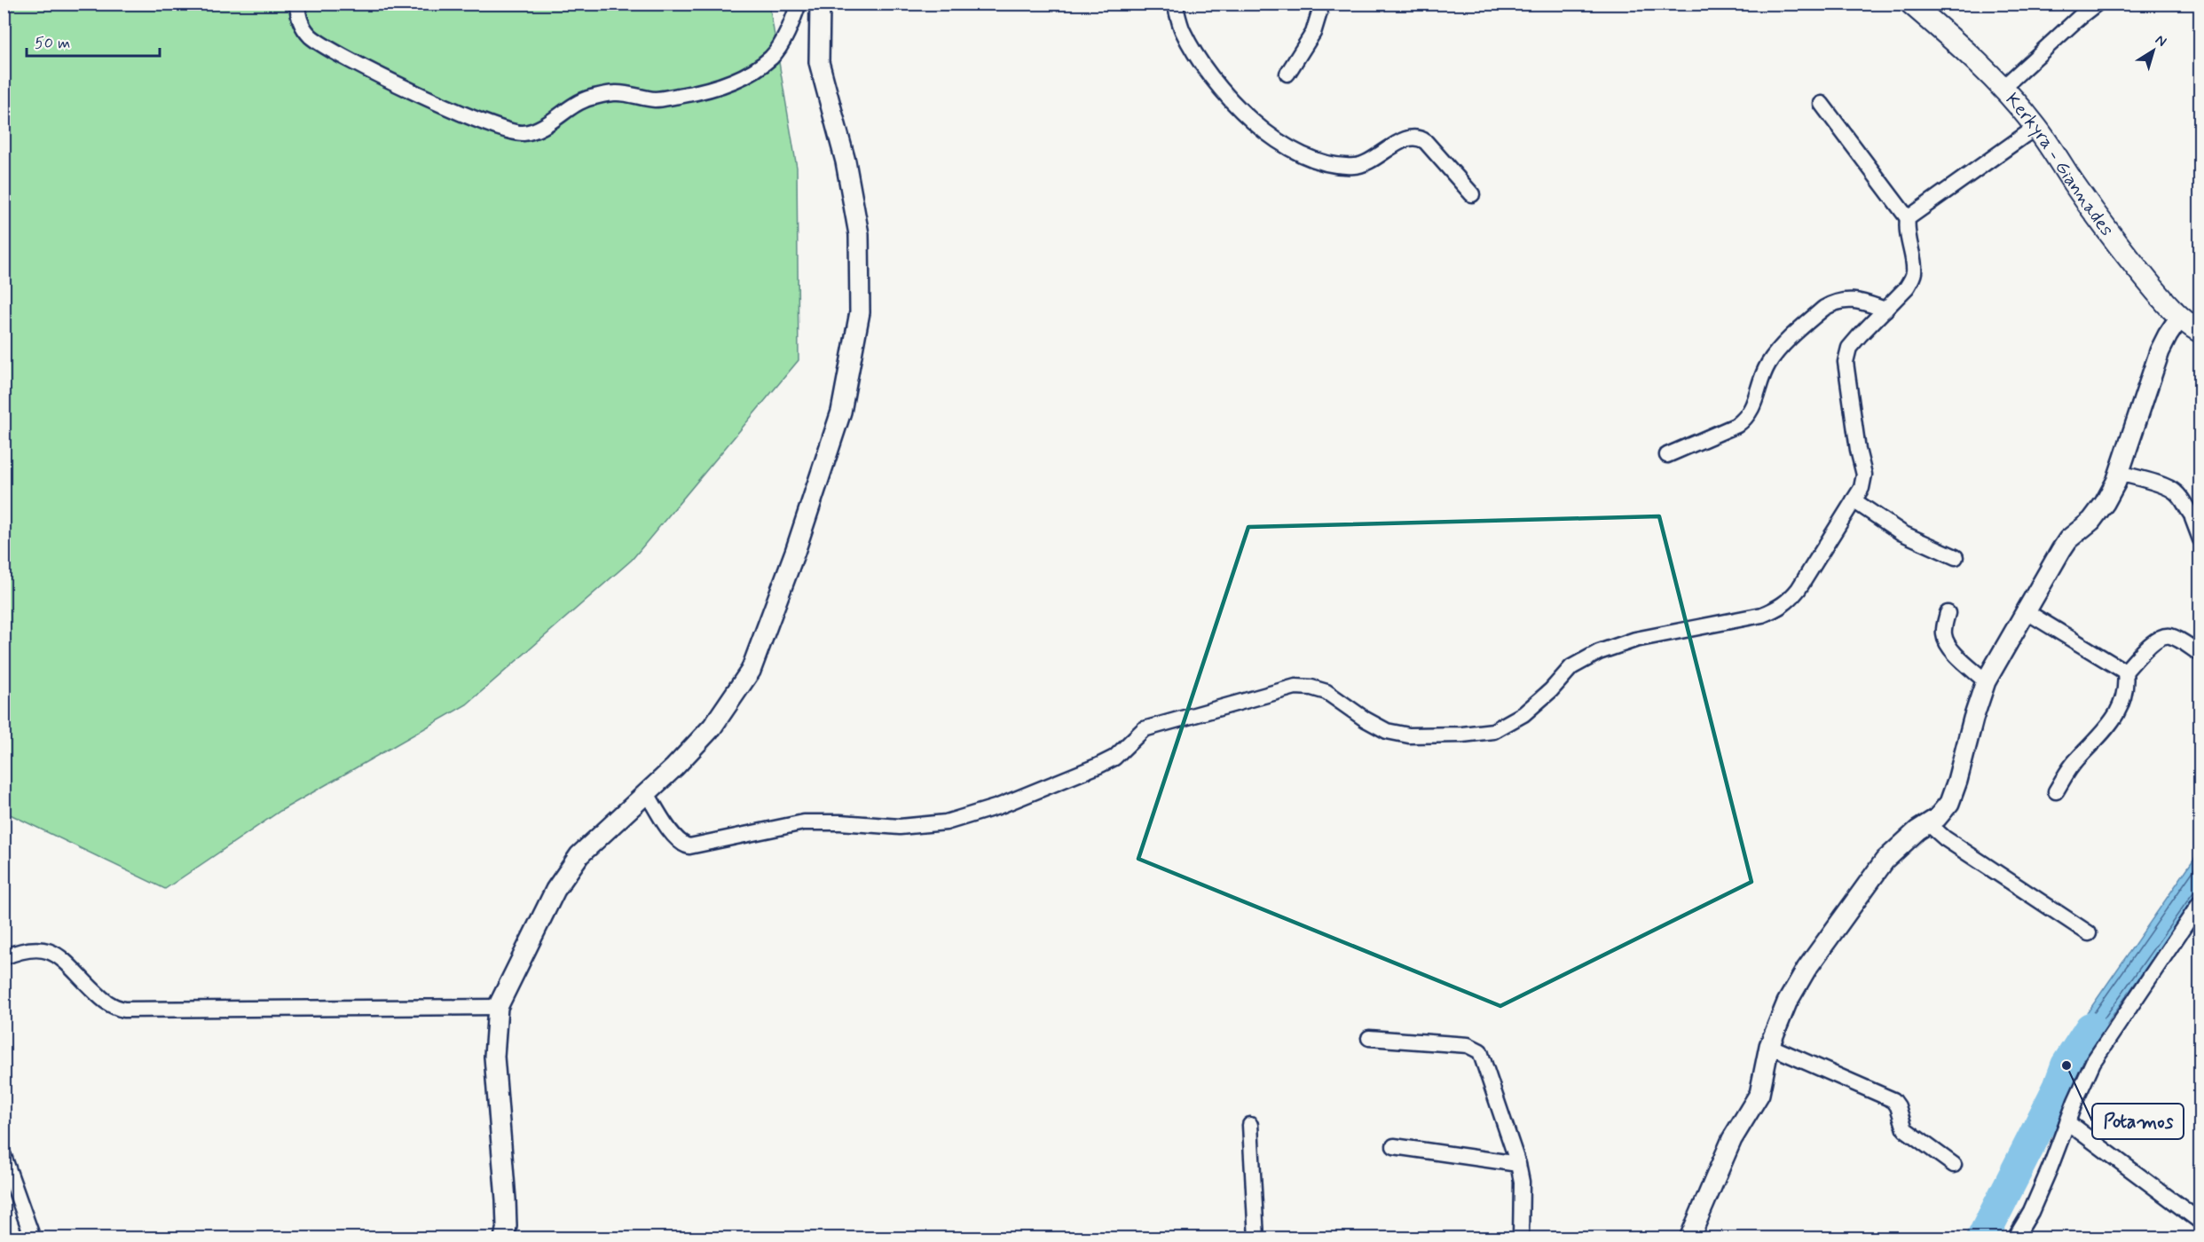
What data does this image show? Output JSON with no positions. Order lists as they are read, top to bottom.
{
  "streets": {
    "main road": ["Kerkyra - Giannades"]
  },
  "places": ["Potamos"],
  "scale_bar": "50 m",
  "north": "top right"
}
